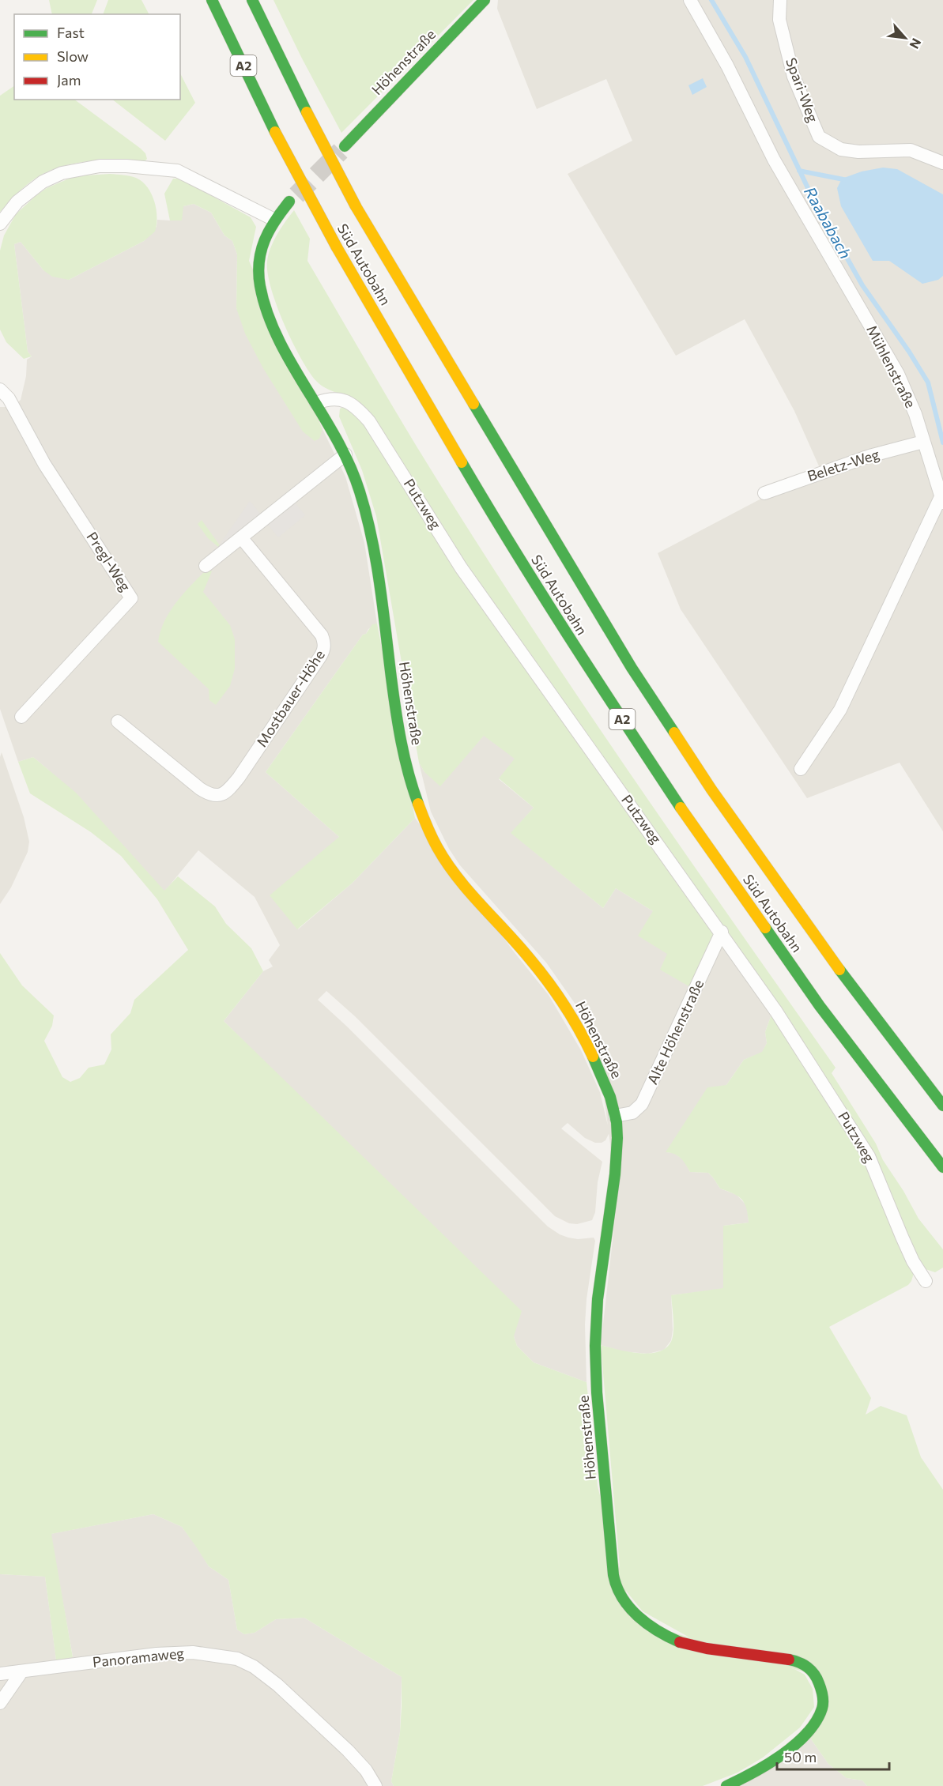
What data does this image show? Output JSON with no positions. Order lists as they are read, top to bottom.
{
  "streets": {
    "main road": ["Höhenstraße", "A2", "Süd Autobahn"],
    "street": [
      "Spari-Weg",
      "Mühlenstraße",
      "Beletz-Weg",
      "Putzweg",
      "Pregl-Weg",
      "Mostbauer-Höhe",
      "Alte Höhenstraße",
      "Panoramaweg"
    ]
  },
  "crossings": [
    ["Höhenstraße", "Putzweg"],
    ["Höhenstraße", "Alte Höhenstraße"],
    ["Mühlenstraße", "Beletz-Weg"],
    ["Putzweg", "Alte Höhenstraße"]
  ],
  "water": ["Raababach"],
  "legend": ["Fast", "Slow", "Jam"],
  "scale_bar": "50 m",
  "north": "bottom right"
}
